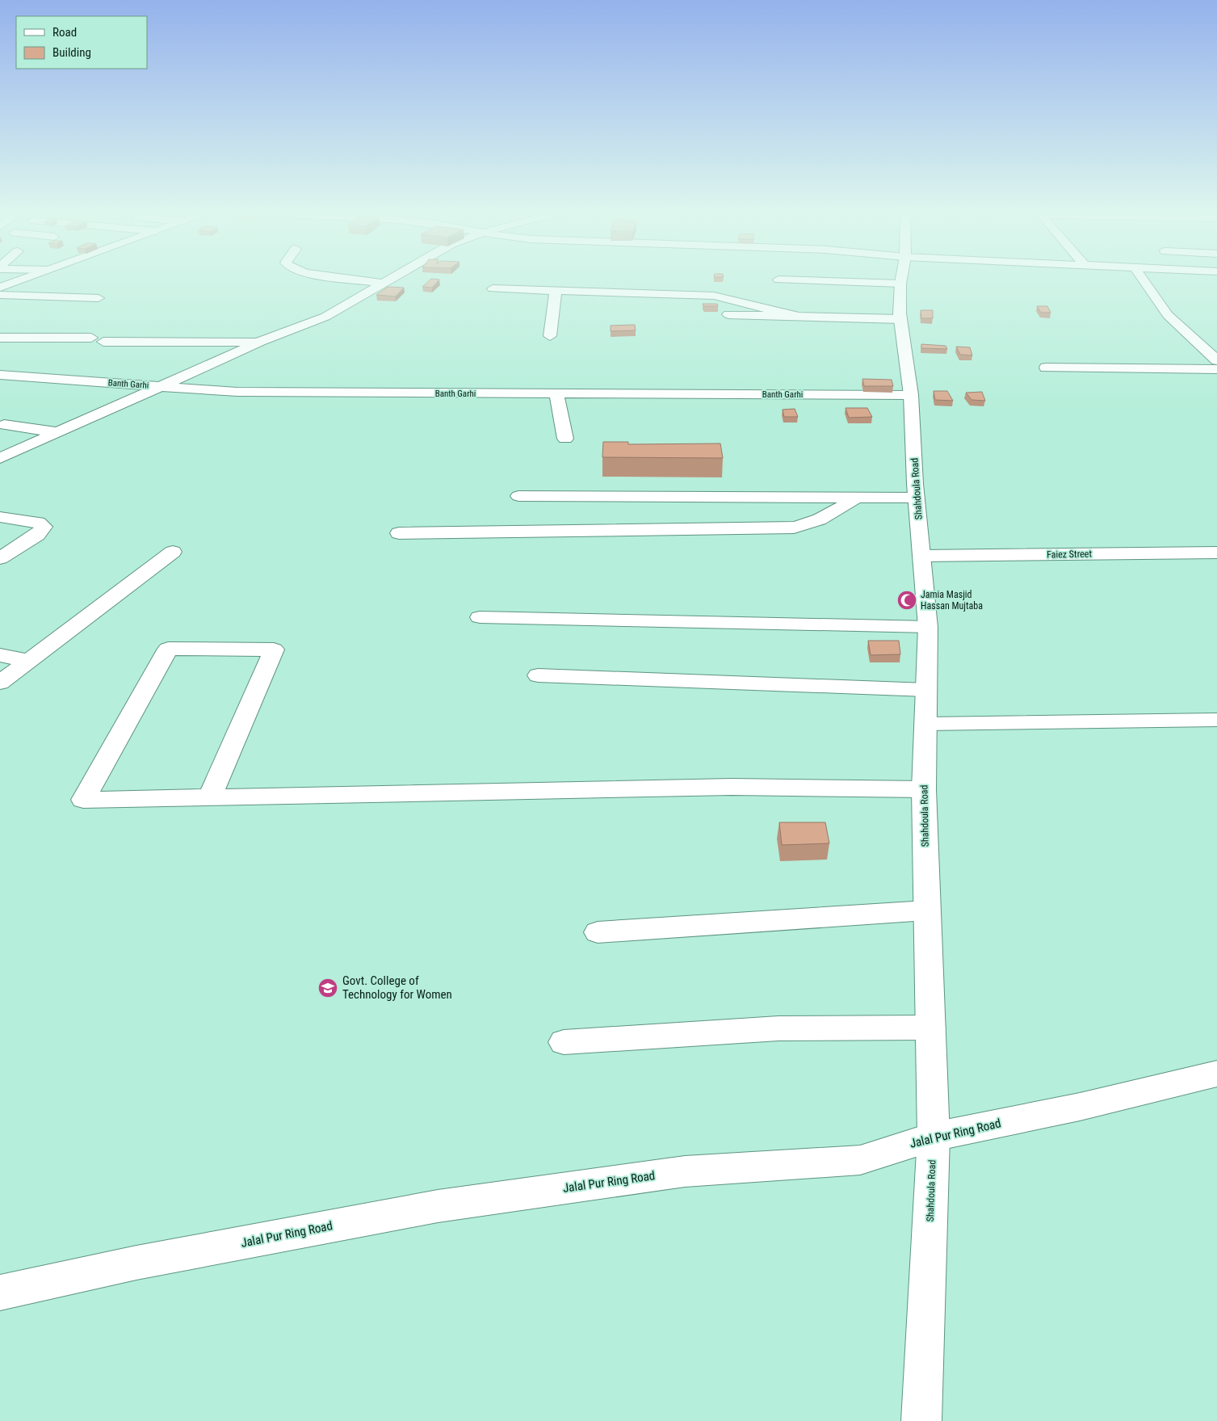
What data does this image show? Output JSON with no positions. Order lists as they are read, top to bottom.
{
  "streets": {
    "street": [
      "Banth Garhi",
      "Shahdoula Road",
      "Faiez Street",
      "Jalal Pur Ring Road"
    ]
  },
  "crossings": [
    ["Banth Garhi", "Shahdoula Road"],
    ["Shahdoula Road", "Faiez Street"],
    ["Shahdoula Road", "Jalal Pur Ring Road"]
  ],
  "places": {
    "mosque": ["Jamia Masjid Hassan Mujtaba"],
    "school or university": ["Govt. College of Technology for Women"]
  },
  "legend": ["Road", "Building"]
}
